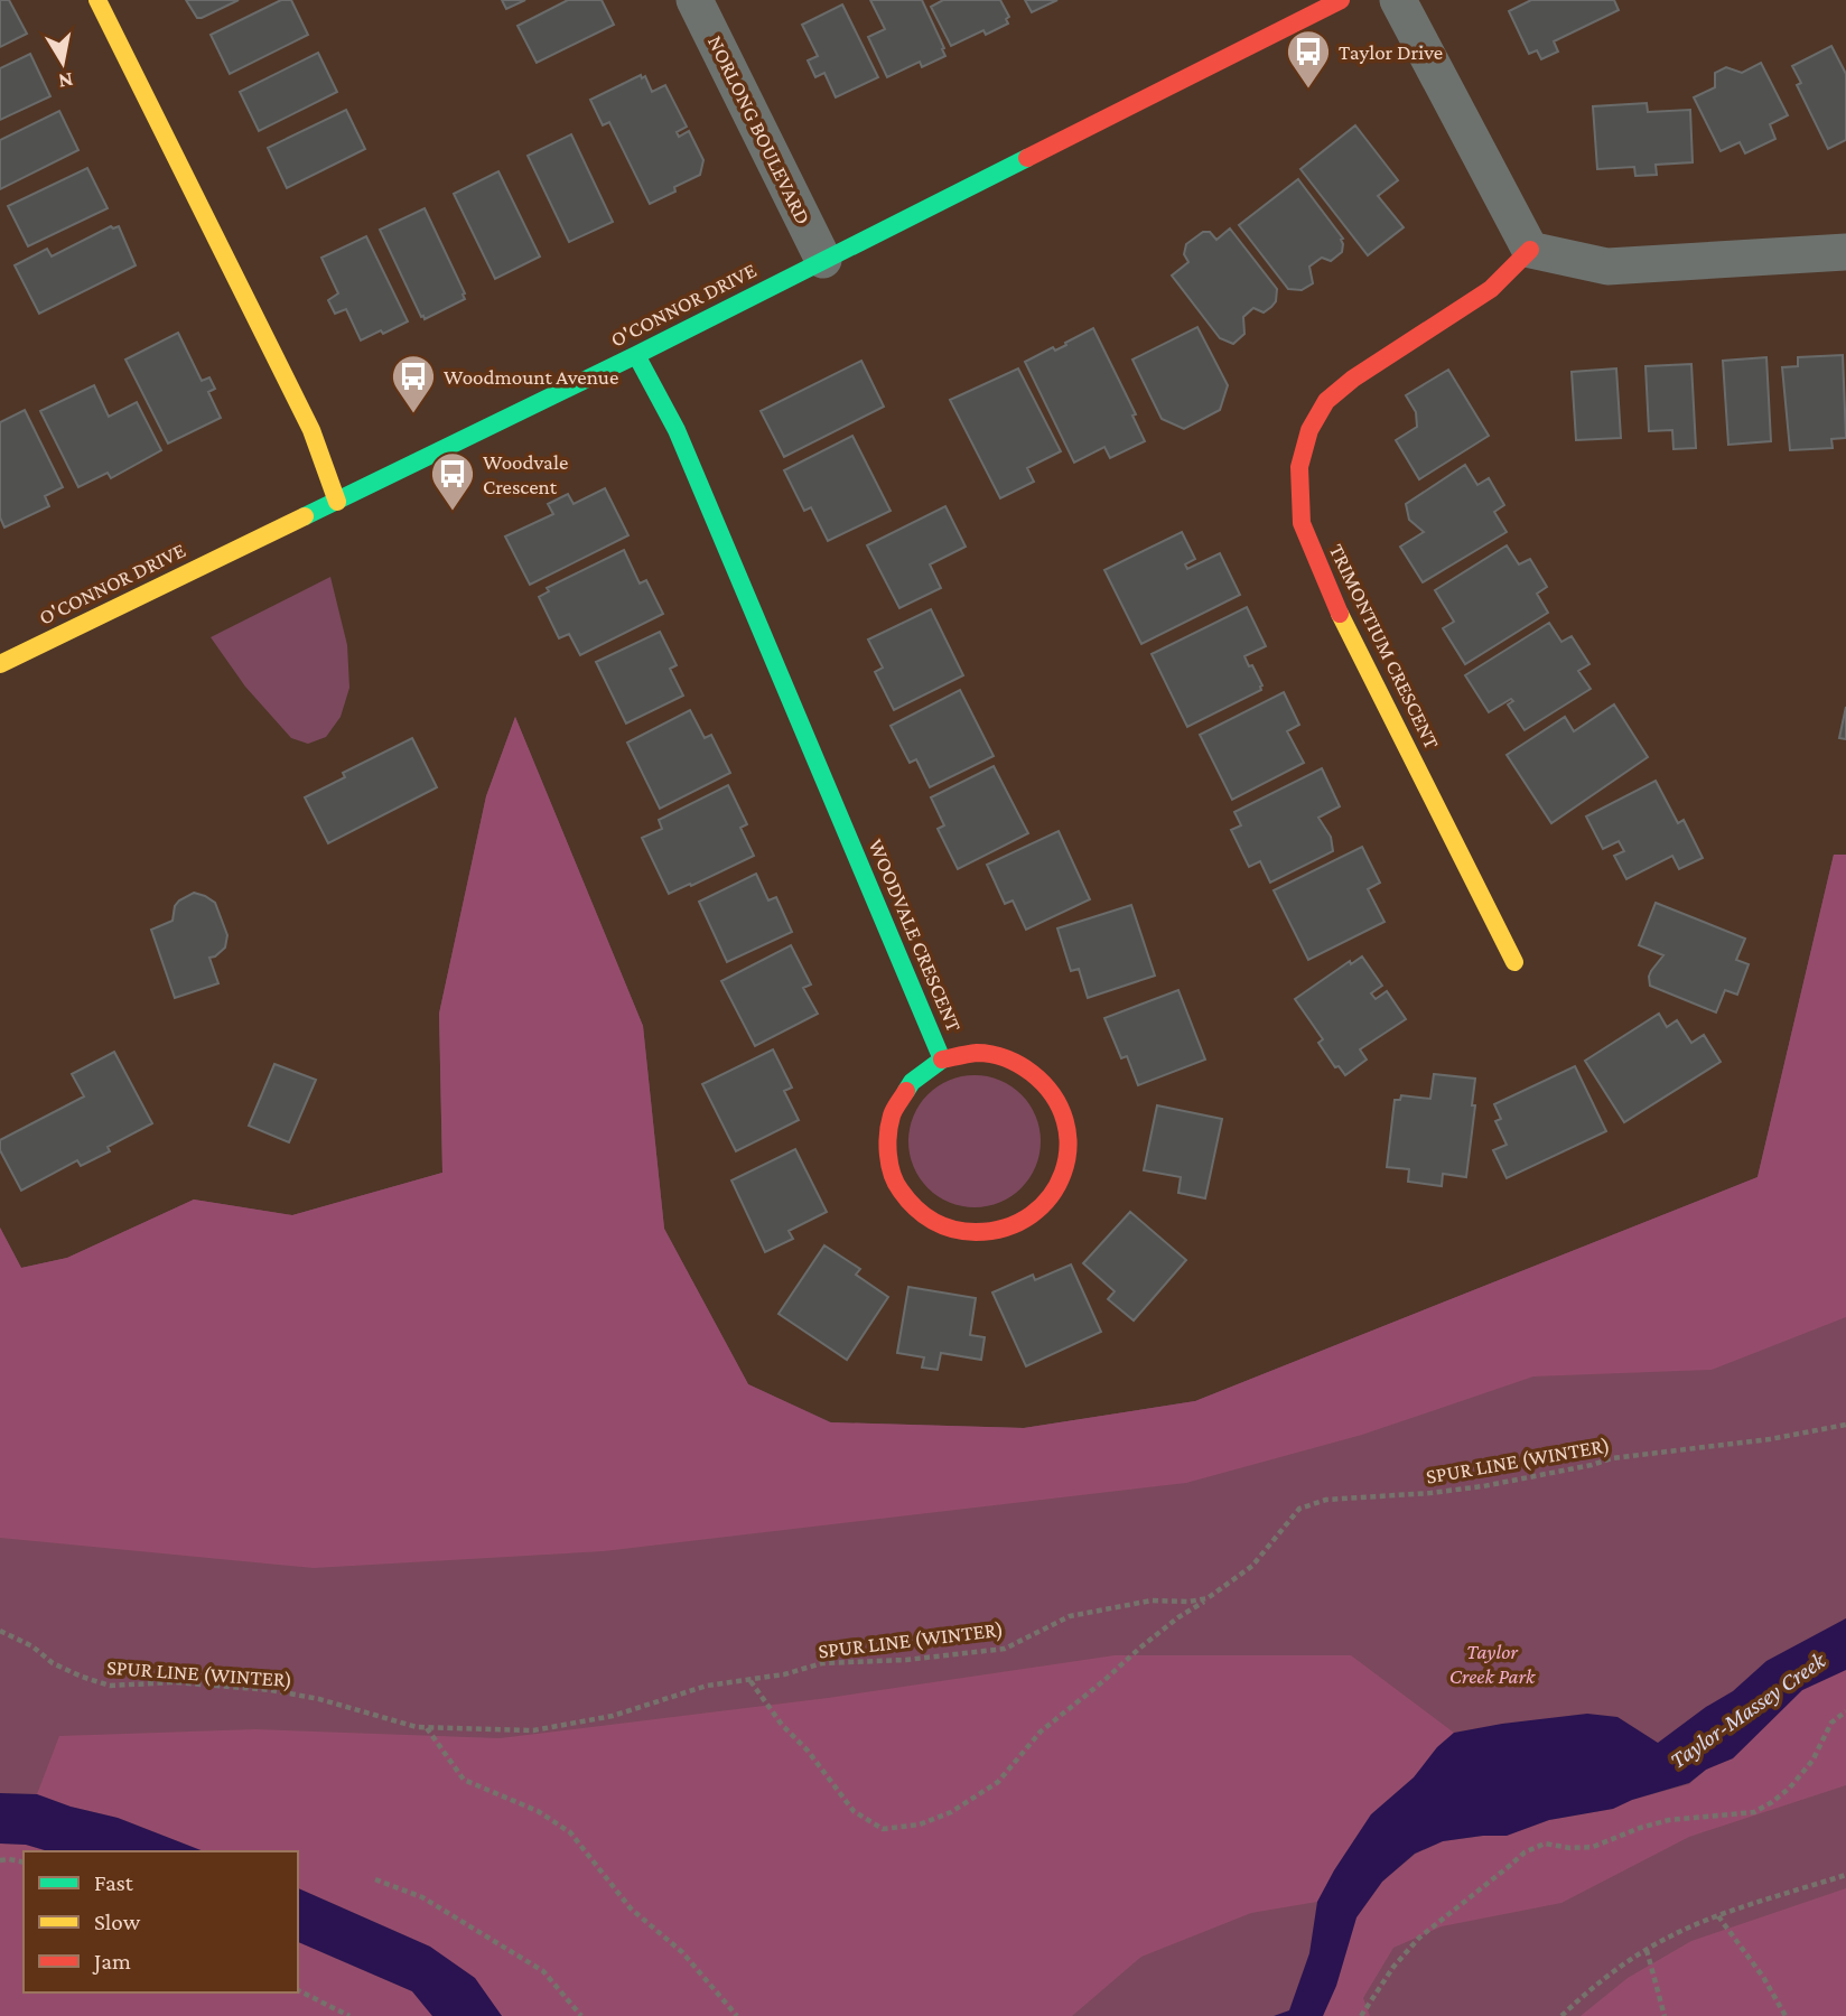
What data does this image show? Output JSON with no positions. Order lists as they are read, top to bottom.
{
  "streets": {
    "street": [
      "NORLONG BOULEVARD",
      "O'CONNOR DRIVE",
      "TRIMONTIUM CRESCENT",
      "WOODVALE CRESCENT"
    ],
    "path": ["SPUR LINE (WINTER)"]
  },
  "crossings": [
    ["NORLONG BOULEVARD", "O'CONNOR DRIVE"],
    ["O'CONNOR DRIVE", "WOODVALE CRESCENT"]
  ],
  "water": ["Taylor-Massey Creek"],
  "parks": ["Taylor Creek Park"],
  "places": {
    "bus stop": ["Taylor Drive", "Woodmount Avenue", "Woodvale Crescent"]
  },
  "legend": ["Fast", "Slow", "Jam"],
  "north": "bottom"
}
